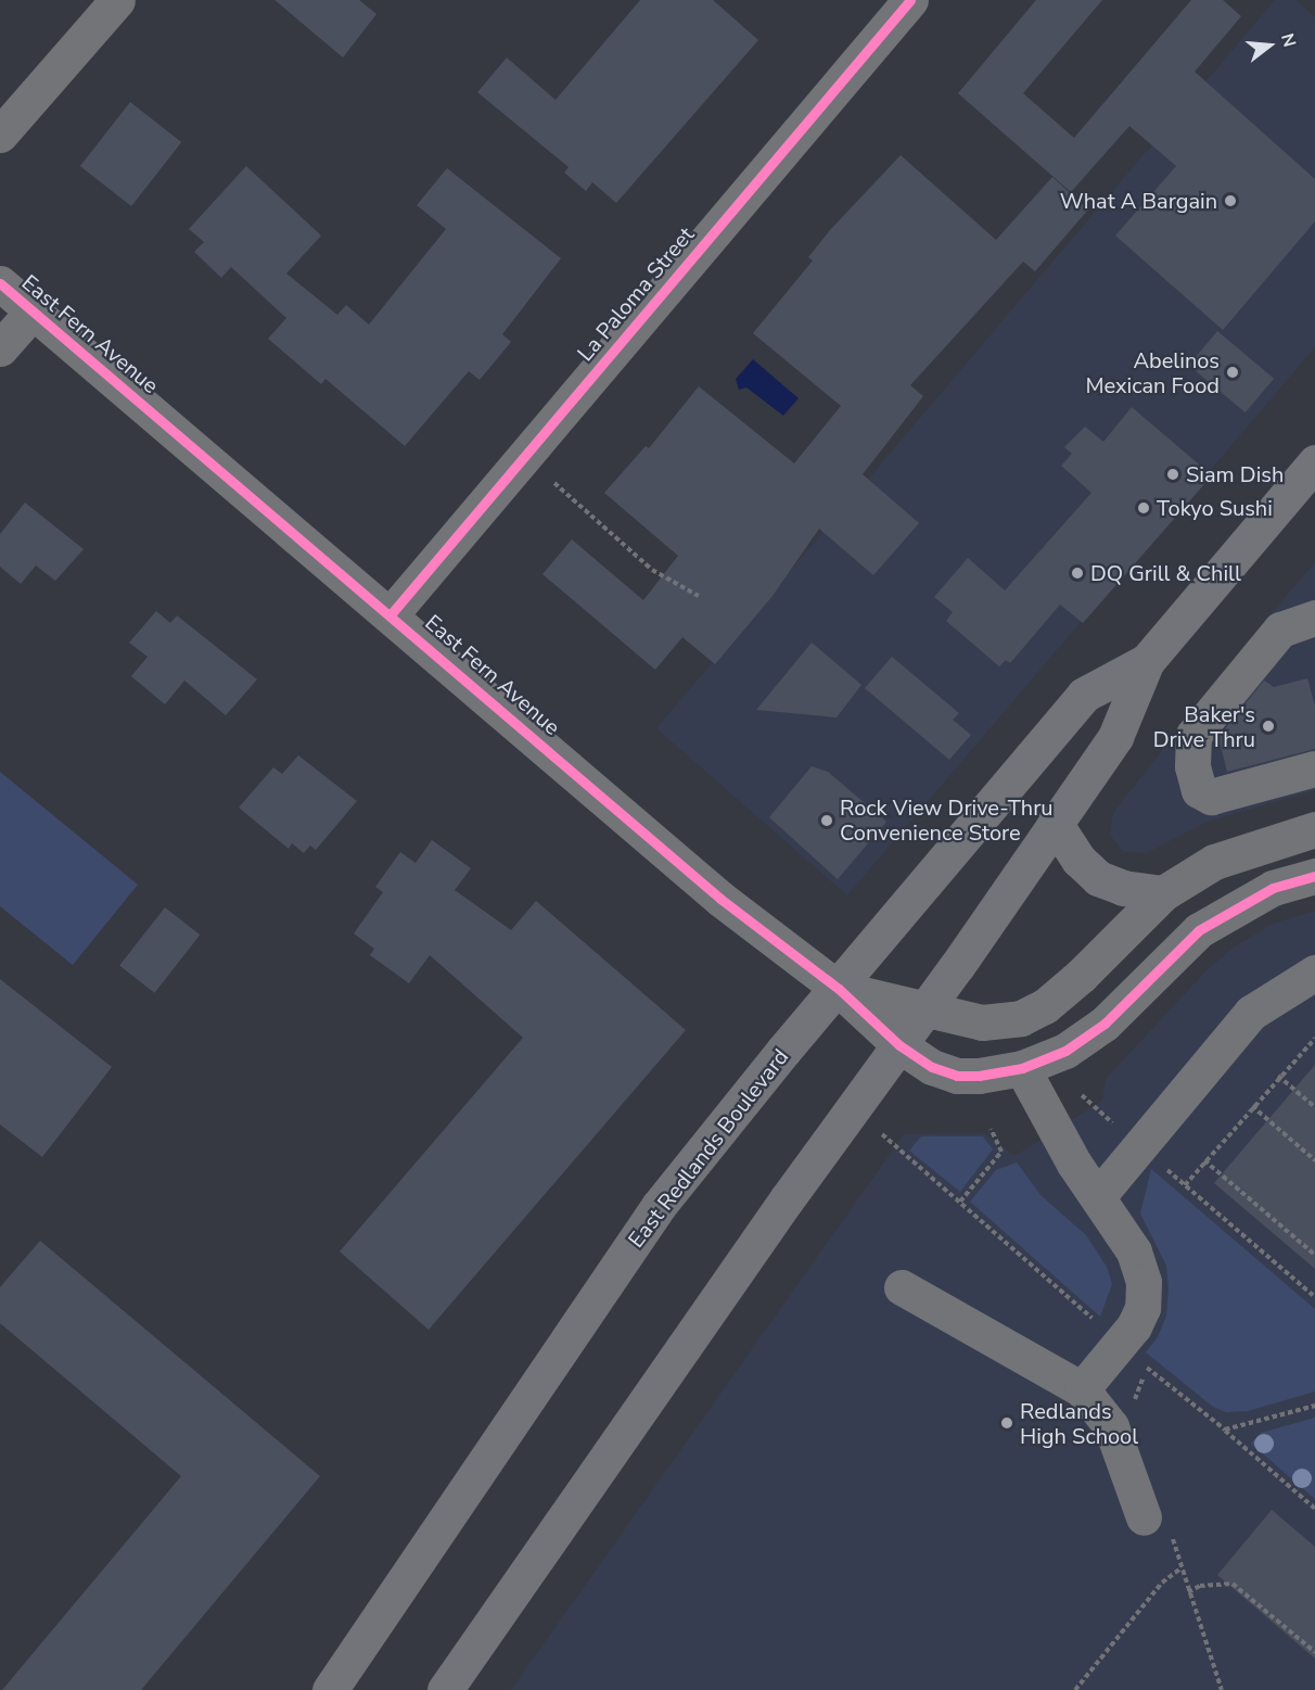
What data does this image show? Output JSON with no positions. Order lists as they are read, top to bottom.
{
  "streets": {
    "main road": ["East Redlands Boulevard"],
    "street": ["La Paloma Street", "East Fern Avenue"]
  },
  "crossings": [
    ["La Paloma Street", "East Fern Avenue"],
    ["East Fern Avenue", "East Redlands Boulevard"]
  ],
  "places": [
    "What A Bargain",
    "Abelinos Mexican Food",
    "Siam Dish",
    "Tokyo Sushi",
    "DQ Grill & Chill",
    "Baker's Drive Thru",
    "Rock View Drive-Thru Convenience Store",
    "Redlands High School"
  ],
  "north": "right"
}
